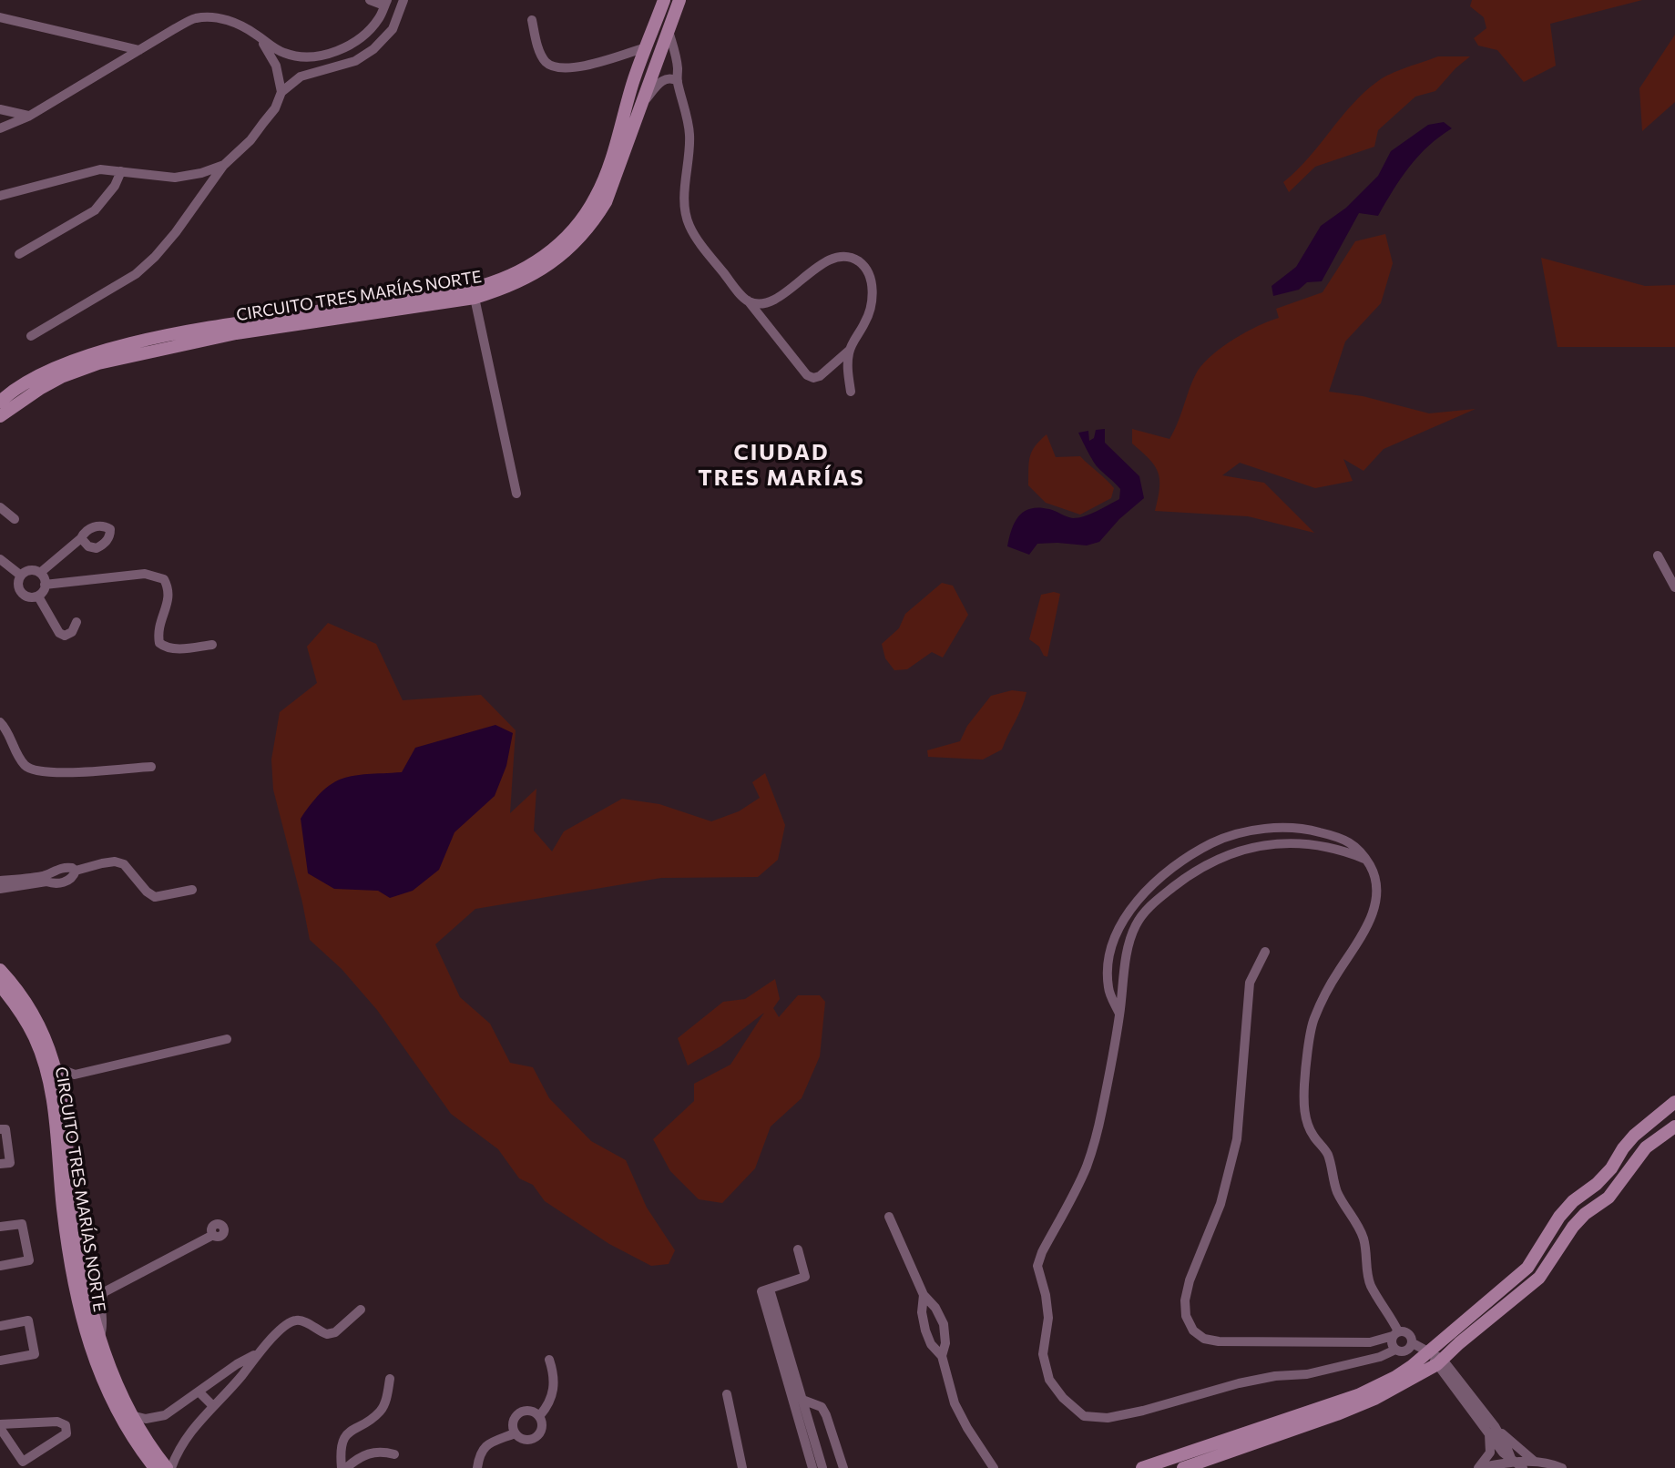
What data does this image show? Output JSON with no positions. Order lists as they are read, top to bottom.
{
  "streets": {
    "street": ["CIRCUITO TRES MARÍAS NORTE"]
  },
  "districts": ["CIUDAD TRES MARÍAS"]
}
